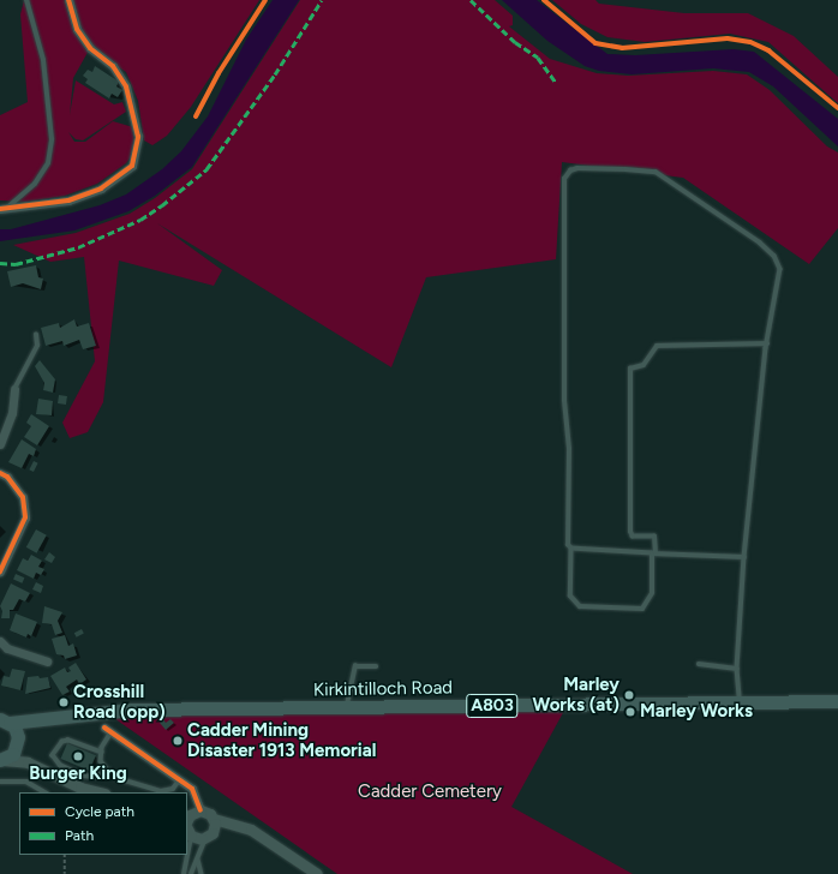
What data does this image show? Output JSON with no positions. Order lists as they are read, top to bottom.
{
  "streets": {
    "main road": ["Kirkintilloch Road", "A803"]
  },
  "crossings": [
    ["Kirkintilloch Road", "A803"]
  ],
  "parks": ["Cadder Cemetery"],
  "places": [
    "Marley Works (at)",
    "Crosshill Road (opp)",
    "Marley Works",
    "Cadder Mining Disaster 1913 Memorial",
    "Burger King"
  ],
  "legend": ["Cycle path", "Path"]
}
